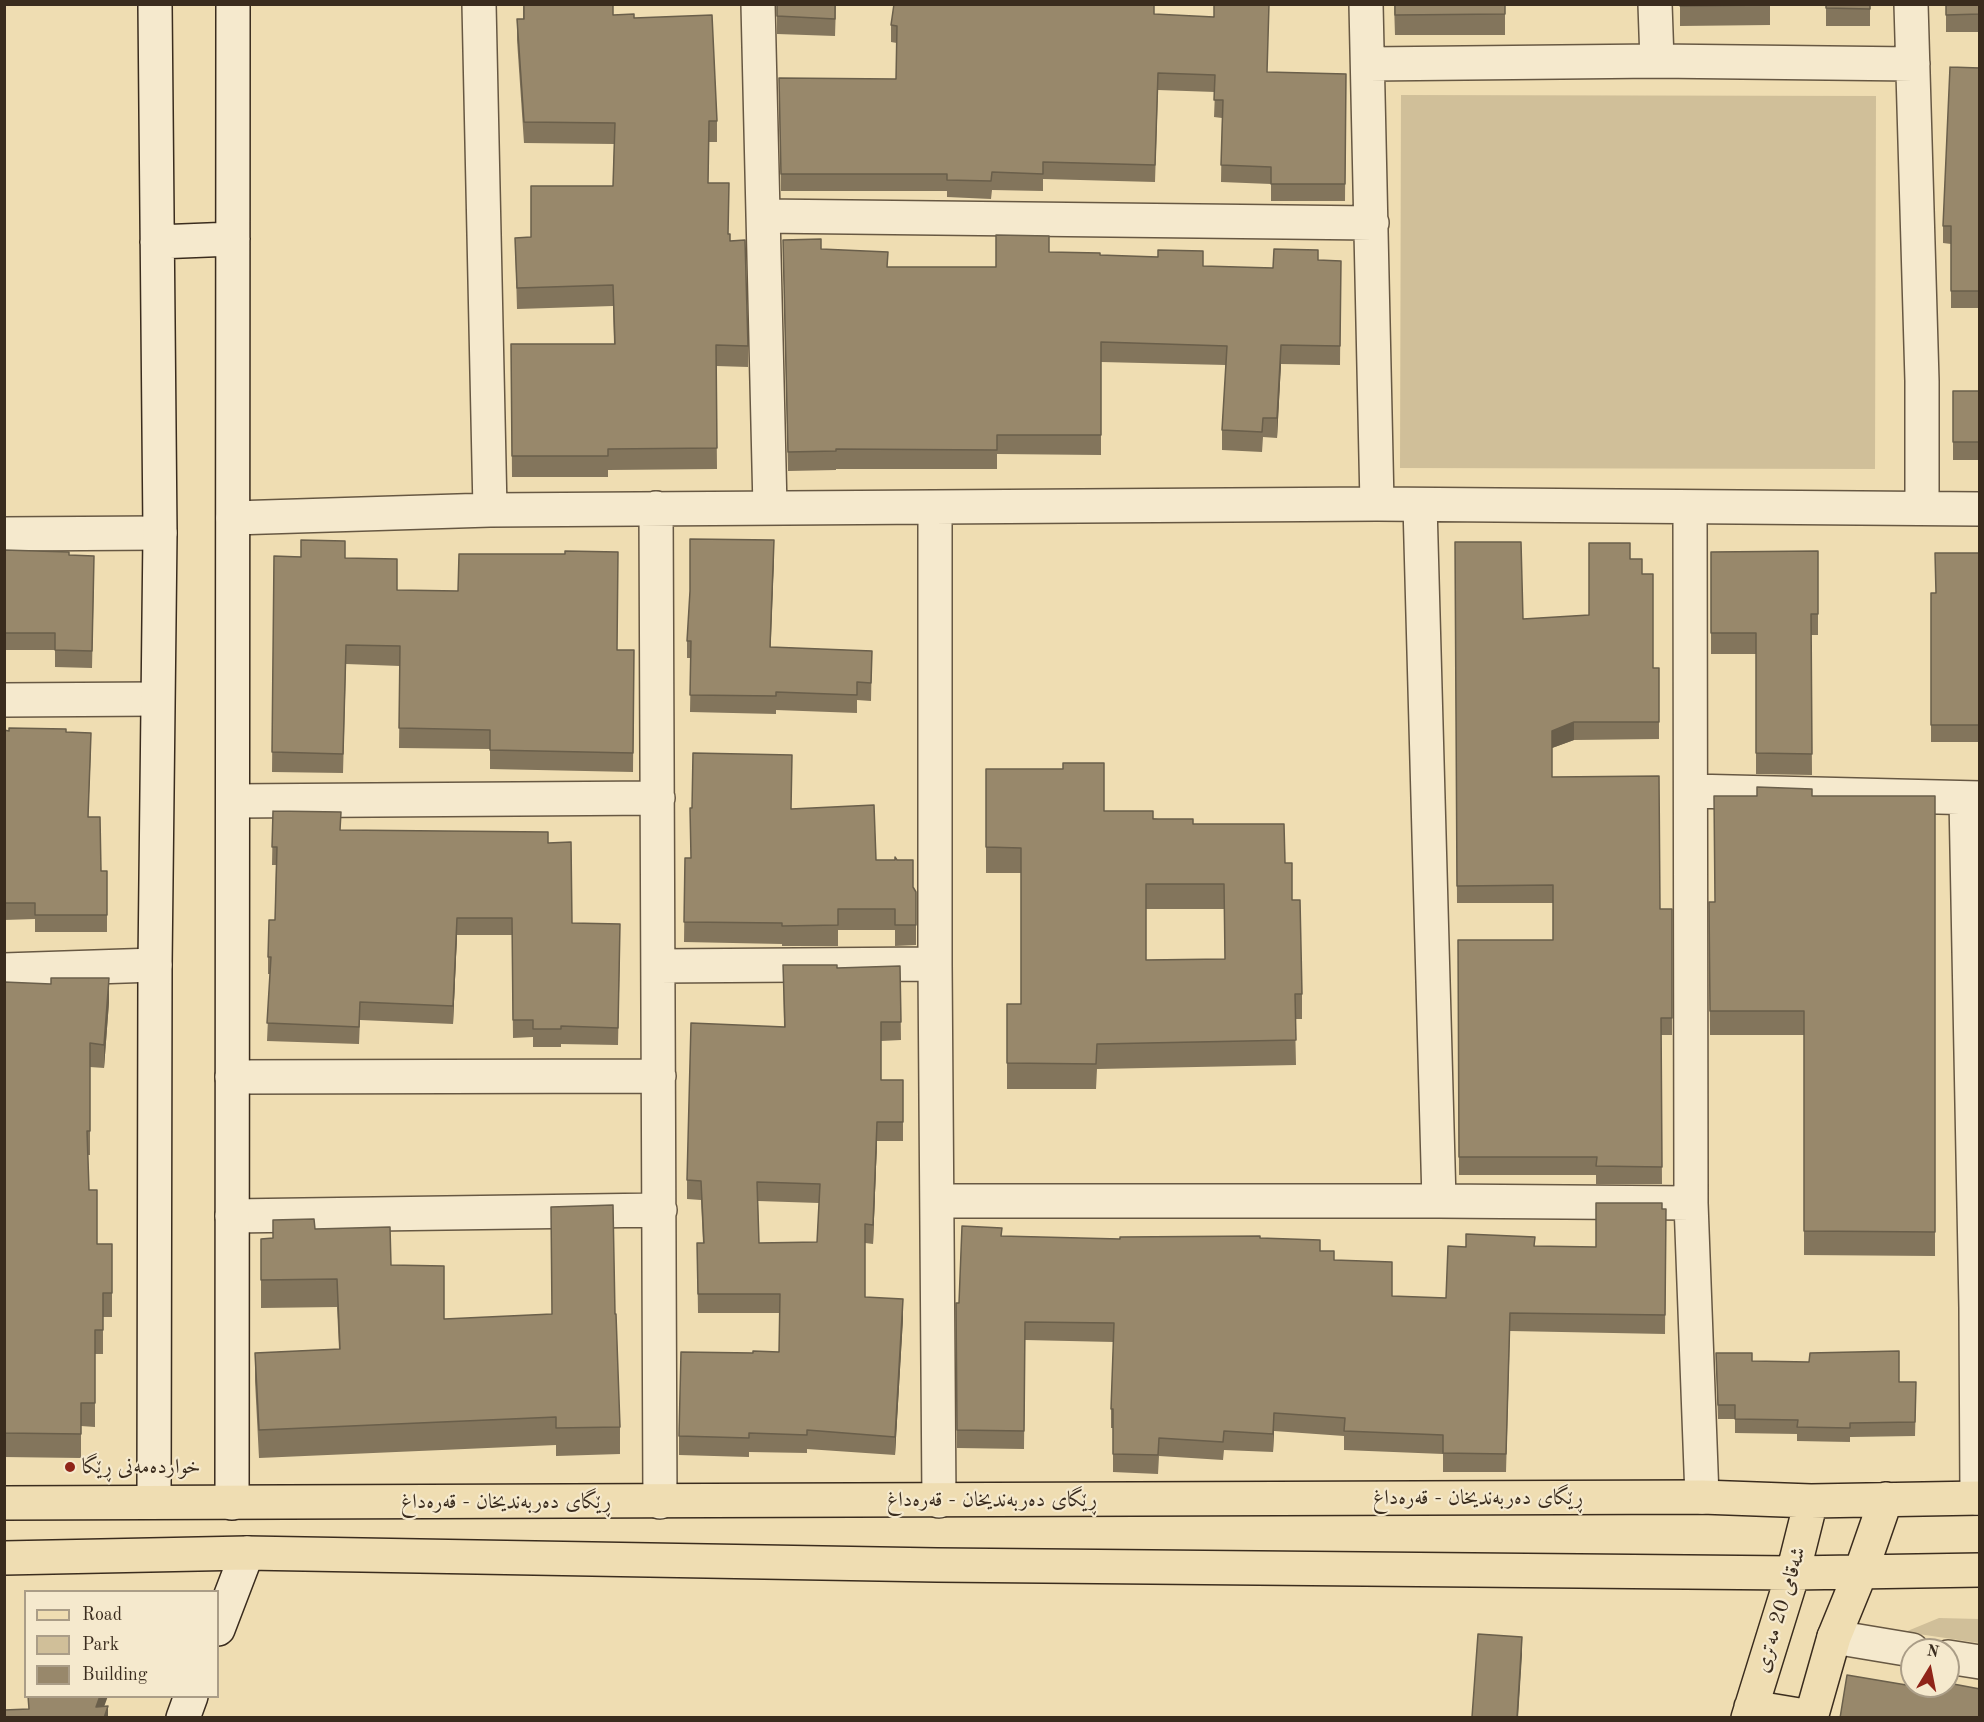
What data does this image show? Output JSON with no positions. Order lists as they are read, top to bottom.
{
  "streets": {
    "main road": ["ڕێگای دەربەندیخان - قەرەداغ", "شەقامی 20 مەتری"]
  },
  "crossings": [
    ["ڕێگای دەربەندیخان - قەرەداغ", "شەقامی 20 مەتری"]
  ],
  "places": ["خواردەمەنی ڕێگا"],
  "legend": ["Road", "Park", "Building"],
  "north": "top"
}
